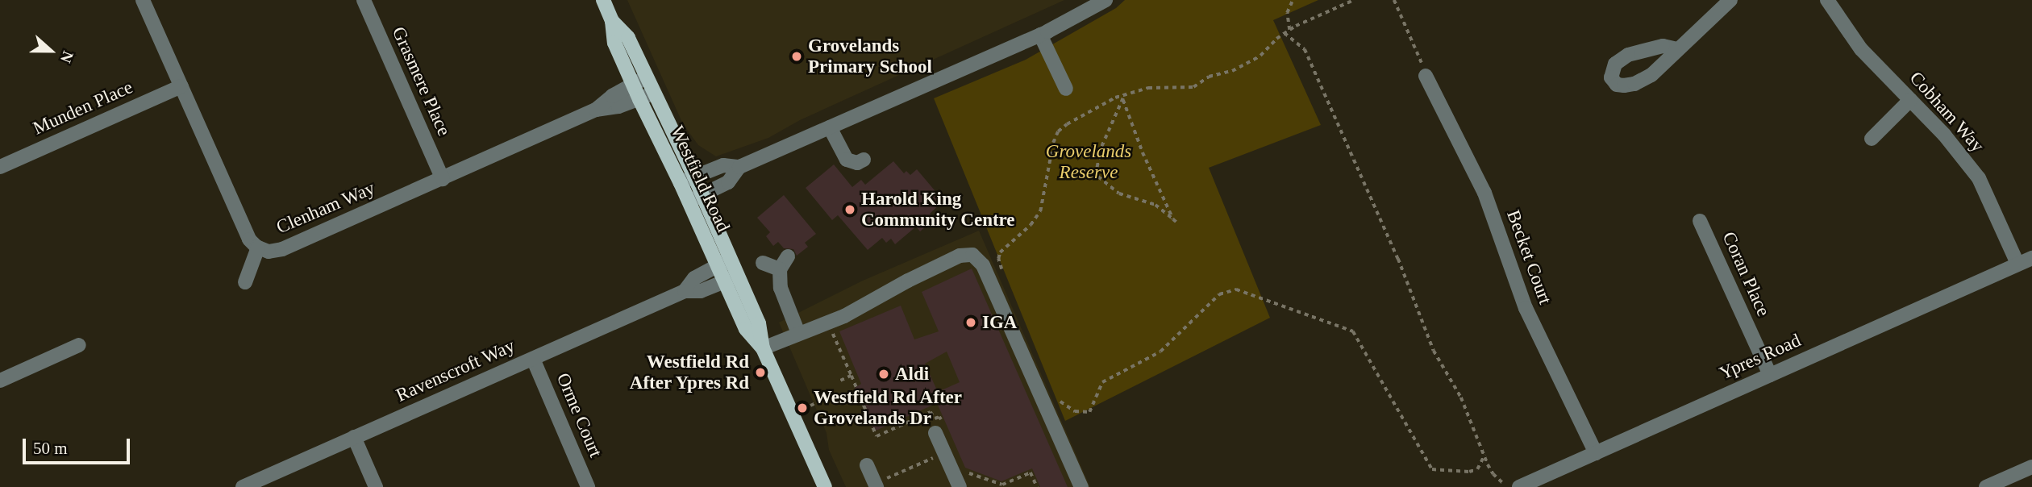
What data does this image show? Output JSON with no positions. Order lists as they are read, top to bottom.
{
  "streets": {
    "main road": ["Westfield Road"],
    "street": [
      "Grasmere Place",
      "Munden Place",
      "Cobham Way",
      "Clenham Way",
      "Becket Court",
      "Coran Place",
      "Ypres Road",
      "Ravenscroft Way",
      "Orme Court"
    ]
  },
  "crossings": [
    ["Grasmere Place", "Clenham Way"],
    ["Munden Place", "Clenham Way"],
    ["Cobham Way", "Ypres Road"],
    ["Westfield Road", "Clenham Way"],
    ["Westfield Road", "Ravenscroft Way"],
    ["Becket Court", "Ypres Road"],
    ["Coran Place", "Ypres Road"],
    ["Ravenscroft Way", "Orme Court"]
  ],
  "parks": ["Grovelands Reserve"],
  "places": [
    "Grovelands Primary School",
    "Harold King Community Centre",
    "IGA",
    "Westfield Rd After Ypres Rd",
    "Aldi",
    "Westfield Rd After Grovelands Dr"
  ],
  "scale_bar": "50 m",
  "north": "right"
}
